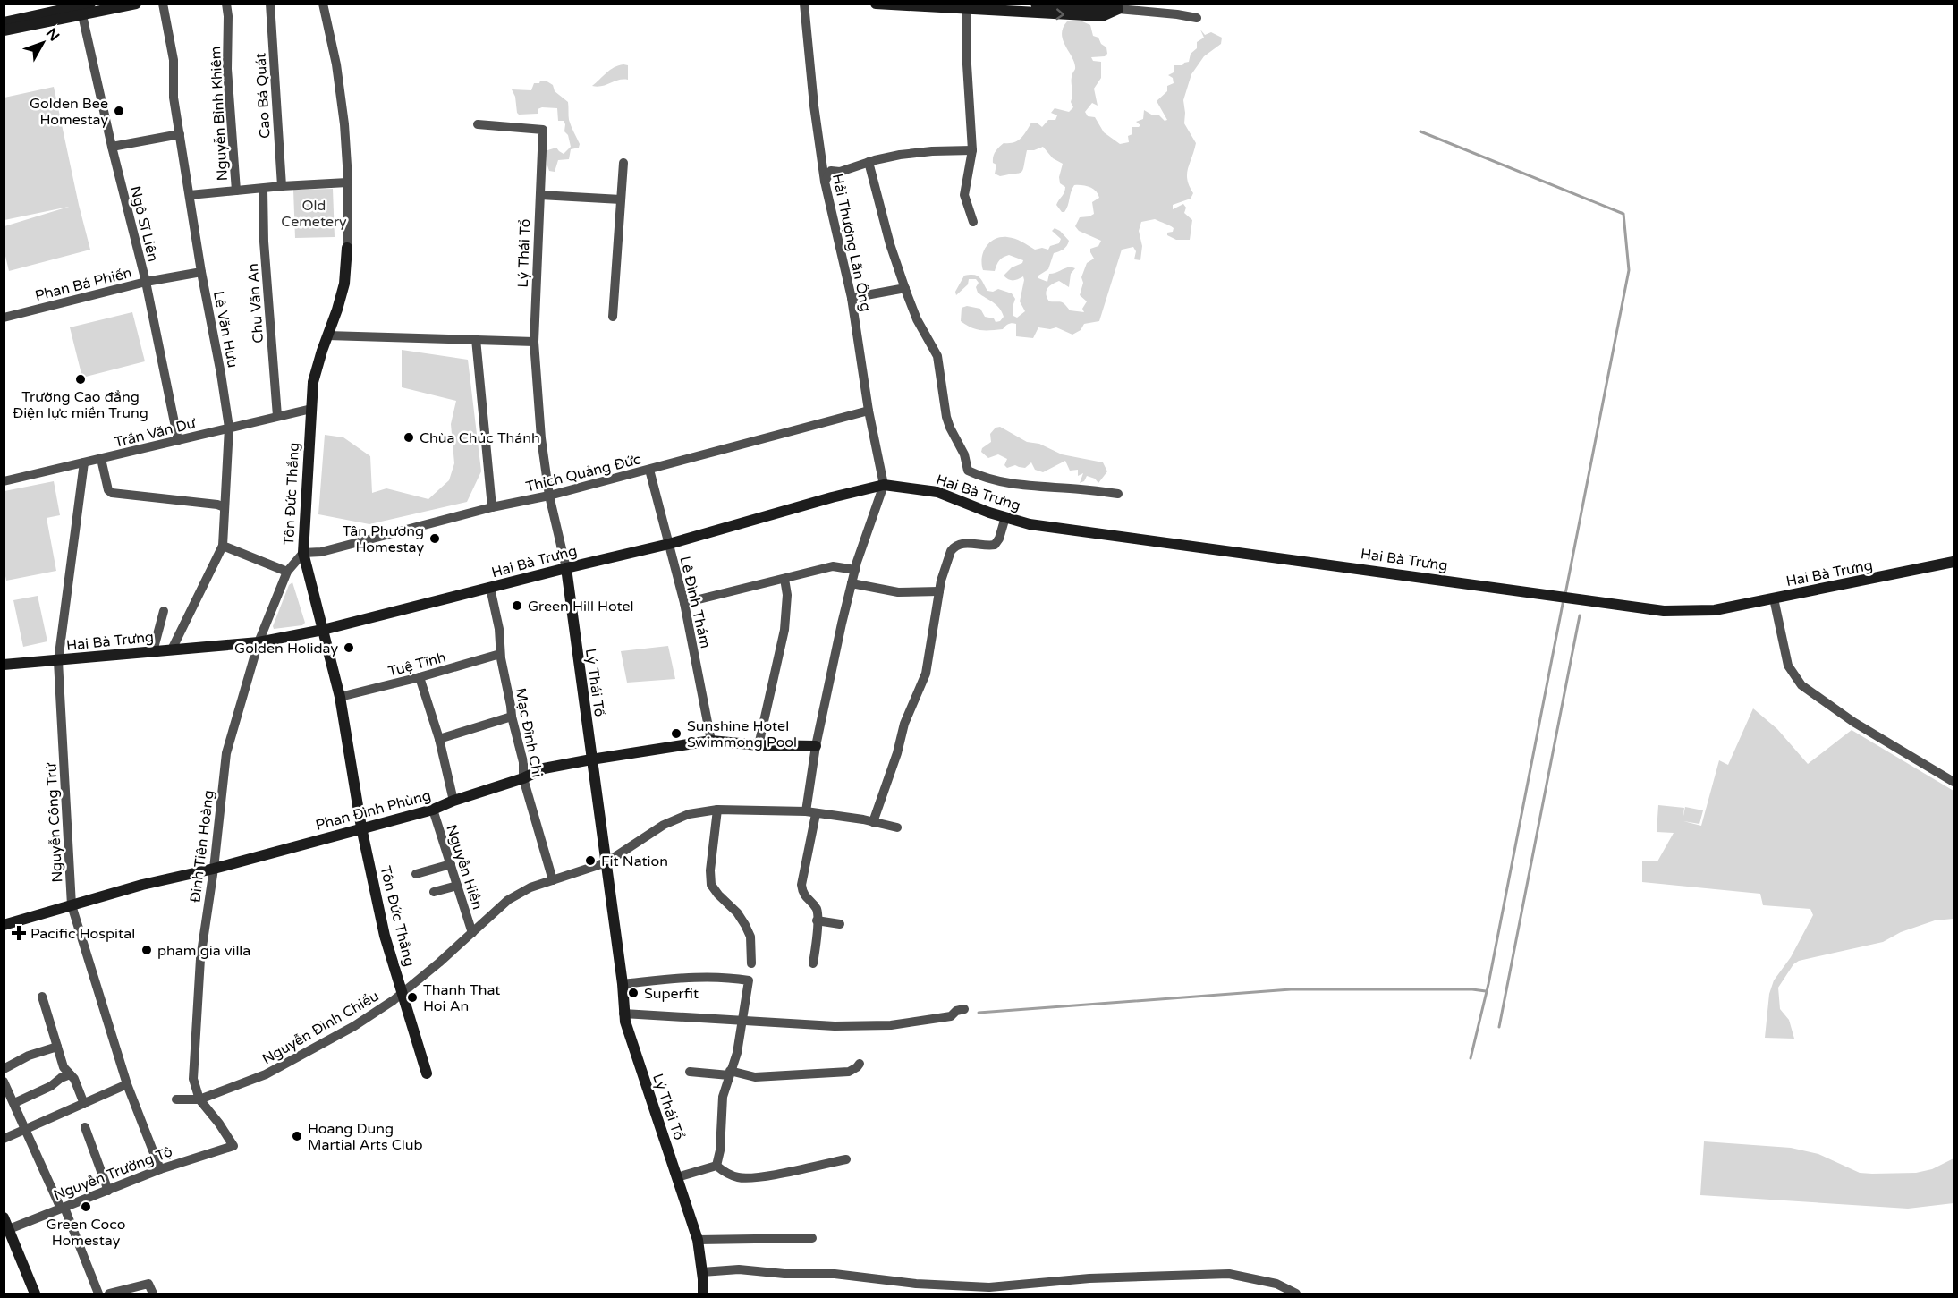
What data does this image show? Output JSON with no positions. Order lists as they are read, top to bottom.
{
  "streets": {
    "street": [
      "Cao Bá Quát",
      "Nguyễn Bỉnh Khiêm",
      "Ngô Sĩ Liên",
      "Hải Thượng Lãn Ông",
      "Lý Thái Tổ",
      "Phan Bá Phiến",
      "Chu Văn An",
      "Lê Văn Hưu",
      "Trần Văn Dư",
      "Thích Quảng Đức",
      "Hai Bà Trưng",
      "Tôn Đức Thắng",
      "Lê Đình Thám",
      "Tuệ Tĩnh",
      "Mạc Đĩnh Chi",
      "Phan Đình Phùng",
      "Nguyễn Công Trứ",
      "Đinh Tiên Hoàng",
      "Nguyễn Hiền",
      "Nguyễn Đình Chiểu",
      "Nguyễn Trường Tộ"
    ]
  },
  "crossings": [
    ["Ngô Sĩ Liên", "Phan Bá Phiến"],
    ["Ngô Sĩ Liên", "Trần Văn Dư"],
    ["Hải Thượng Lãn Ông", "Thích Quảng Đức"],
    ["Hải Thượng Lãn Ông", "Hai Bà Trưng"],
    ["Lý Thái Tổ", "Thích Quảng Đức"],
    ["Lý Thái Tổ", "Hai Bà Trưng"],
    ["Lý Thái Tổ", "Phan Đình Phùng"],
    ["Lý Thái Tổ", "Nguyễn Đình Chiểu"],
    ["Phan Bá Phiến", "Lê Văn Hưu"],
    ["Chu Văn An", "Trần Văn Dư"],
    ["Lê Văn Hưu", "Trần Văn Dư"],
    ["Lê Văn Hưu", "Hai Bà Trưng"],
    ["Trần Văn Dư", "Tôn Đức Thắng"],
    ["Trần Văn Dư", "Nguyễn Công Trứ"],
    ["Thích Quảng Đức", "Tôn Đức Thắng"],
    ["Thích Quảng Đức", "Lê Đình Thám"],
    ["Thích Quảng Đức", "Đinh Tiên Hoàng"],
    ["Hai Bà Trưng", "Tôn Đức Thắng"],
    ["Hai Bà Trưng", "Lê Đình Thám"],
    ["Hai Bà Trưng", "Mạc Đĩnh Chi"],
    ["Hai Bà Trưng", "Nguyễn Công Trứ"],
    ["Hai Bà Trưng", "Đinh Tiên Hoàng"],
    ["Tôn Đức Thắng", "Tuệ Tĩnh"],
    ["Tôn Đức Thắng", "Phan Đình Phùng"],
    ["Tôn Đức Thắng", "Đinh Tiên Hoàng"],
    ["Tôn Đức Thắng", "Nguyễn Đình Chiểu"],
    ["Lê Đình Thám", "Phan Đình Phùng"],
    ["Tuệ Tĩnh", "Mạc Đĩnh Chi"],
    ["Mạc Đĩnh Chi", "Phan Đình Phùng"],
    ["Mạc Đĩnh Chi", "Nguyễn Đình Chiểu"],
    ["Phan Đình Phùng", "Nguyễn Công Trứ"],
    ["Phan Đình Phùng", "Đinh Tiên Hoàng"],
    ["Phan Đình Phùng", "Nguyễn Hiền"],
    ["Nguyễn Công Trứ", "Nguyễn Trường Tộ"],
    ["Đinh Tiên Hoàng", "Nguyễn Đình Chiểu"],
    ["Đinh Tiên Hoàng", "Nguyễn Trường Tộ"],
    ["Nguyễn Hiền", "Nguyễn Đình Chiểu"]
  ],
  "parks": ["Old Cemetery"],
  "places": {
    "other": [
      "Golden Bee Homestay",
      "Trường Cao đẳng Điện lực miền Trung",
      "Chùa Chúc Thánh",
      "Tân Phương Homestay",
      "Green Hill Hotel",
      "Golden Holiday",
      "Sunshine Hotel Swimmong Pool",
      "Fit Nation",
      "pham gia villa",
      "Superfit",
      "Thanh That Hoi An",
      "Hoang Dung Martial Arts Club",
      "Green Coco Homestay"
    ],
    "health": ["Pacific Hospital"]
  },
  "north": "top right"
}
